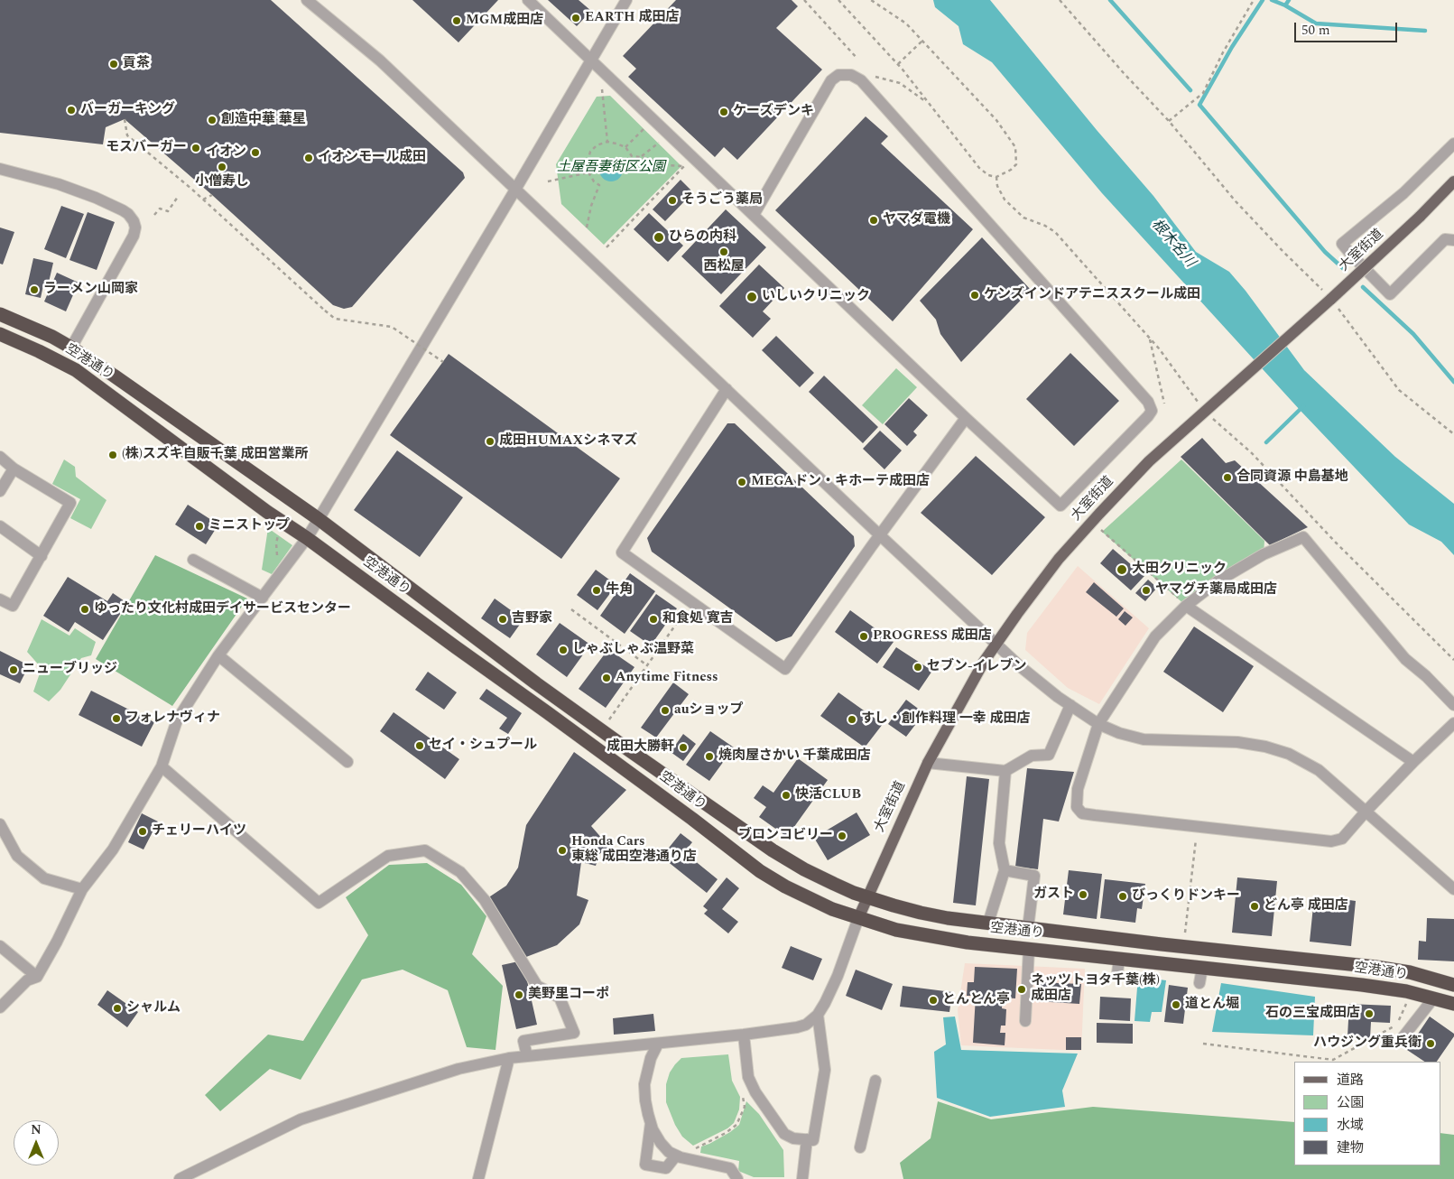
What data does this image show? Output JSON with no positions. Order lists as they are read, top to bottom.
{
  "streets": {
    "highway": ["空港通り"],
    "main road": ["大室街道"]
  },
  "crossings": [
    ["大室街道", "空港通り"]
  ],
  "water": ["根木名川"],
  "parks": ["土屋吾妻街区公園"],
  "places": [
    "EARTH 成田店",
    "MGM成田店",
    "貢茶",
    "バーガーキング",
    "ケーズデンキ",
    "創造中華 華星",
    "モスバーガー",
    "イオン",
    "イオンモール成田",
    "小僧寿し",
    "そうごう薬局",
    "ヤマダ電機",
    "ひらの内科",
    "西松屋",
    "ラーメン山岡家",
    "ケンズインドアテニススクール成田",
    "いしいクリニック",
    "成田HUMAXシネマズ",
    "(株)スズキ自販千葉 成田営業所",
    "合同資源 中島基地",
    "MEGAドン・キホーテ成田店",
    "ミニストップ",
    "大田クリニック",
    "牛角",
    "ヤマグチ薬局成田店",
    "ゆったり文化村成田デイサービスセンター",
    "吉野家",
    "和食処 寛吉",
    "PROGRESS 成田店",
    "しゃぶしゃぶ温野菜",
    "セブン-イレブン",
    "ニューブリッジ",
    "Anytime Fitness",
    "auショップ",
    "フォレナヴィナ",
    "すし・創作料理 一幸 成田店",
    "セイ・シュプール",
    "成田大勝軒",
    "焼肉屋さかい 千葉成田店",
    "快活CLUB",
    "チェリーハイツ",
    "ブロンコビリー",
    "Honda Cars 東総 成田空港通り店",
    "ガスト",
    "びっくりドンキー",
    "どん亭 成田店",
    "ネッツトヨタ千葉(株) 成田店",
    "美野里コーポ",
    "とんとん亭",
    "道とん堀",
    "シャルム",
    "石の三宝成田店",
    "ハウジング重兵衛"
  ],
  "legend": [
    "道路",
    "公園",
    "水域",
    "建物"
  ],
  "scale_bar": "50 m",
  "north": "top"
}
